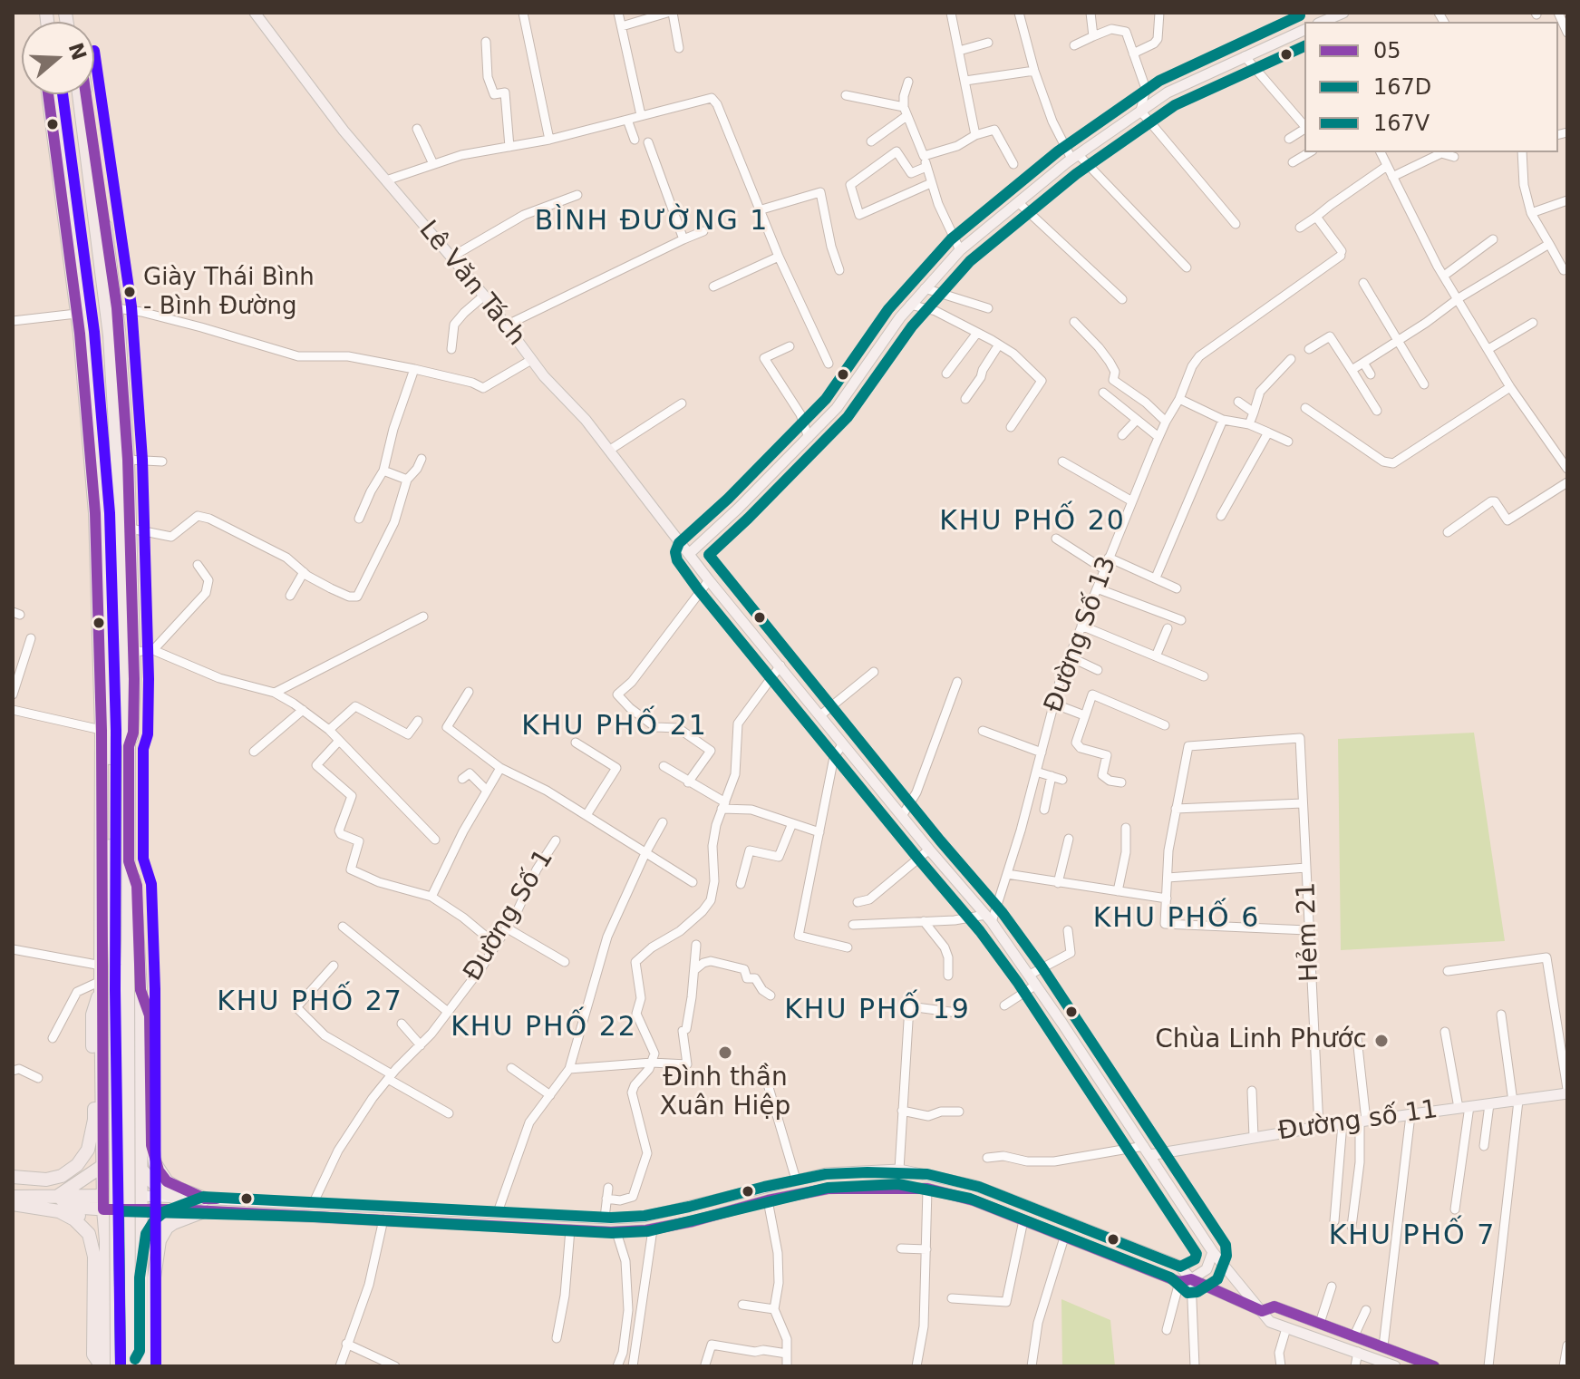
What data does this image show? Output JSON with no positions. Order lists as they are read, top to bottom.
{
  "streets": {
    "main road": ["Lê Văn Tách", "Đường số 11"],
    "street": ["Đường Số 13", "Đường Số 1", "Hẻm 21"]
  },
  "crossings": [
    ["Lê Văn Tách", "Đường Số 13"],
    ["Lê Văn Tách", "Đường số 11"],
    ["Hẻm 21", "Đường số 11"]
  ],
  "districts": [
    "BÌNH ĐƯỜNG 1",
    "KHU PHỐ 20",
    "KHU PHỐ 21",
    "KHU PHỐ 6",
    "KHU PHỐ 27",
    "KHU PHỐ 19",
    "KHU PHỐ 22",
    "KHU PHỐ 7"
  ],
  "places": ["Giày Thái Bình - Bình Đường", "Chùa Linh Phước", "Đình thần Xuân Hiệp"],
  "lines": ["transit line 167V", "transit line 167D", "transit line 05"],
  "legend": ["05", "167D", "167V"],
  "north": "right"
}
